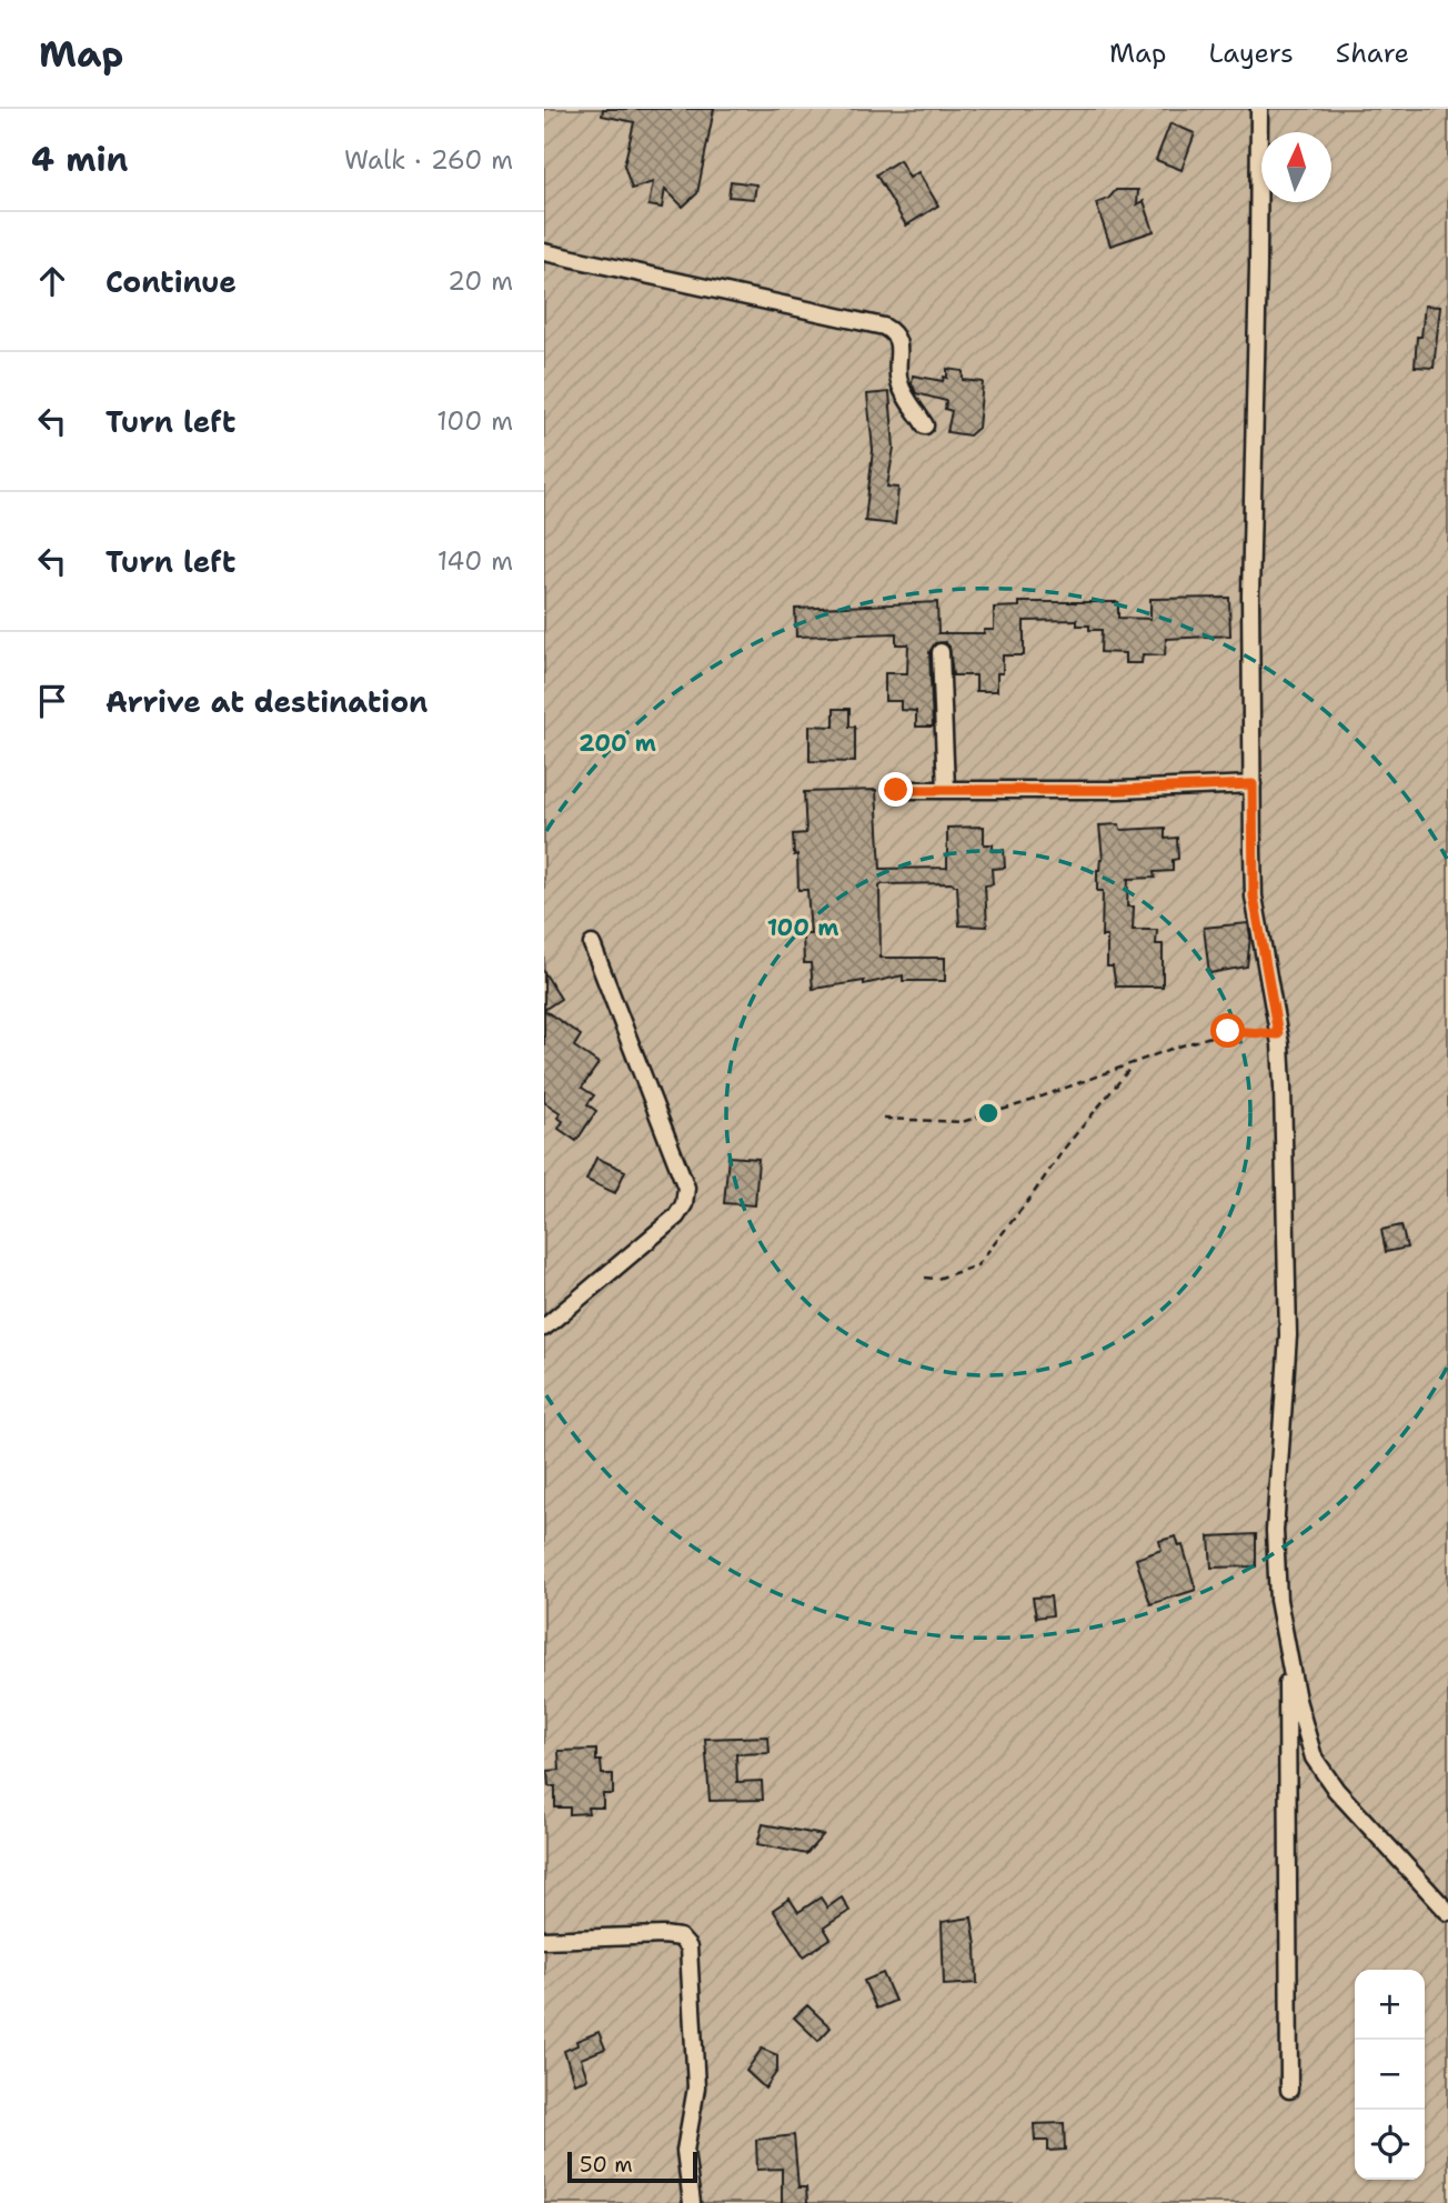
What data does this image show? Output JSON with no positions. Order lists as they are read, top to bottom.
{
  "scale_bar": "50 m",
  "north": "top",
  "page": {
    "header": "Map",
    "nav": ["Map", "Layers", "Share"],
    "heading": ["4 min", "Walk · 260 m"],
    "list": [
      ["Continue", "20 m"],
      ["Turn left", "100 m"],
      ["Turn left", "140 m"],
      "Arrive at destination"
    ],
    "map_buttons": ["+", "−"],
    "scale": "50 m"
  },
  "rings": ["200 m", "100 m"]
}
